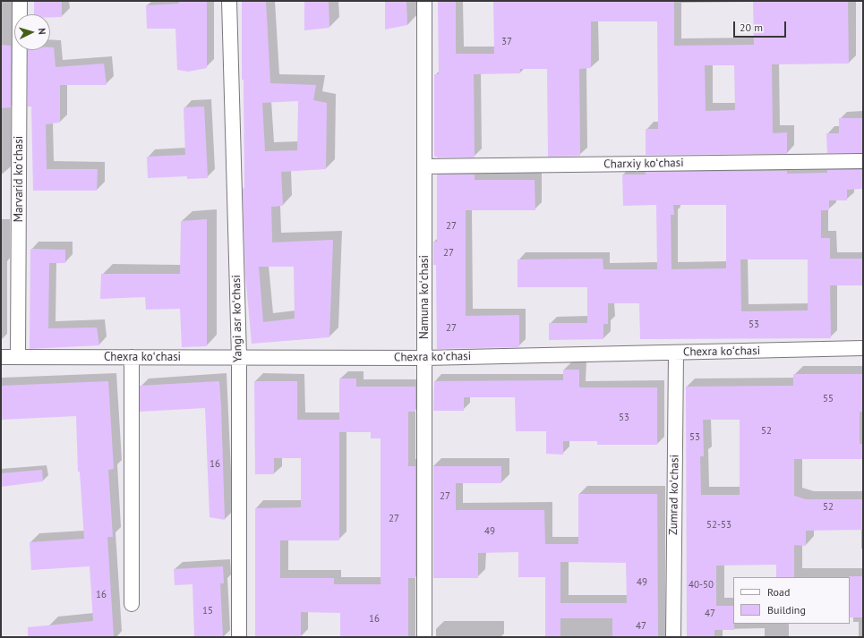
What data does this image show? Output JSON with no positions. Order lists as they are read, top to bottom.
{
  "streets": {
    "street": [
      "Charxiy koʻchasi",
      "Marvarid koʻchasi",
      "Namuna koʻchasi",
      "Yangi asr koʻchasi",
      "Chexra koʻchasi",
      "Zumrad koʻchasi"
    ]
  },
  "crossings": [
    ["Charxiy koʻchasi", "Namuna koʻchasi"],
    ["Marvarid koʻchasi", "Chexra koʻchasi"],
    ["Namuna koʻchasi", "Chexra koʻchasi"],
    ["Yangi asr koʻchasi", "Chexra koʻchasi"],
    ["Chexra koʻchasi", "Zumrad koʻchasi"]
  ],
  "house_numbers": [
    "37",
    "27",
    "27",
    "53",
    "27",
    "55",
    "53",
    "52",
    "53",
    "16",
    "27",
    "52",
    "27",
    "52-53",
    "49",
    "49",
    "40-50",
    "16",
    "15",
    "47",
    "16",
    "47"
  ],
  "legend": ["Road", "Building"],
  "scale_bar": "20 m",
  "north": "right"
}
